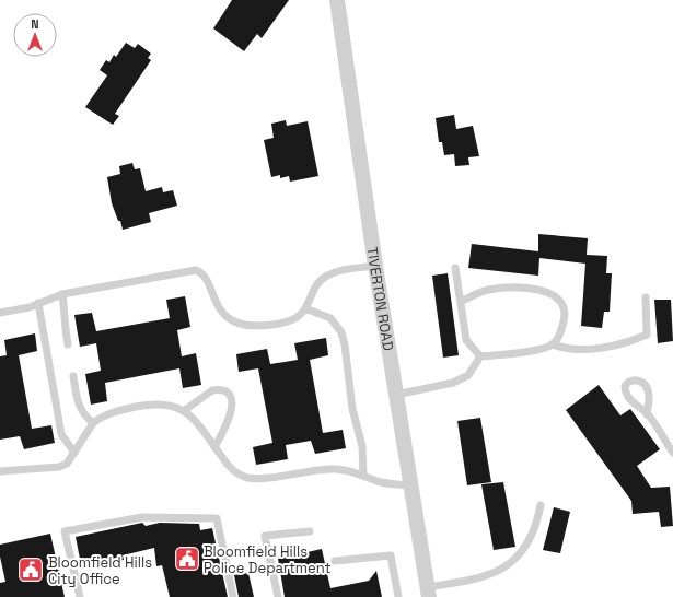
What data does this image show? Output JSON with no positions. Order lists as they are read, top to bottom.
{
  "streets": {
    "street": ["TIVERTON ROAD"]
  },
  "places": {
    "public building": ["Bloomfield Hills Police Department", "Bloomfield Hills City Office"]
  },
  "north": "top"
}
